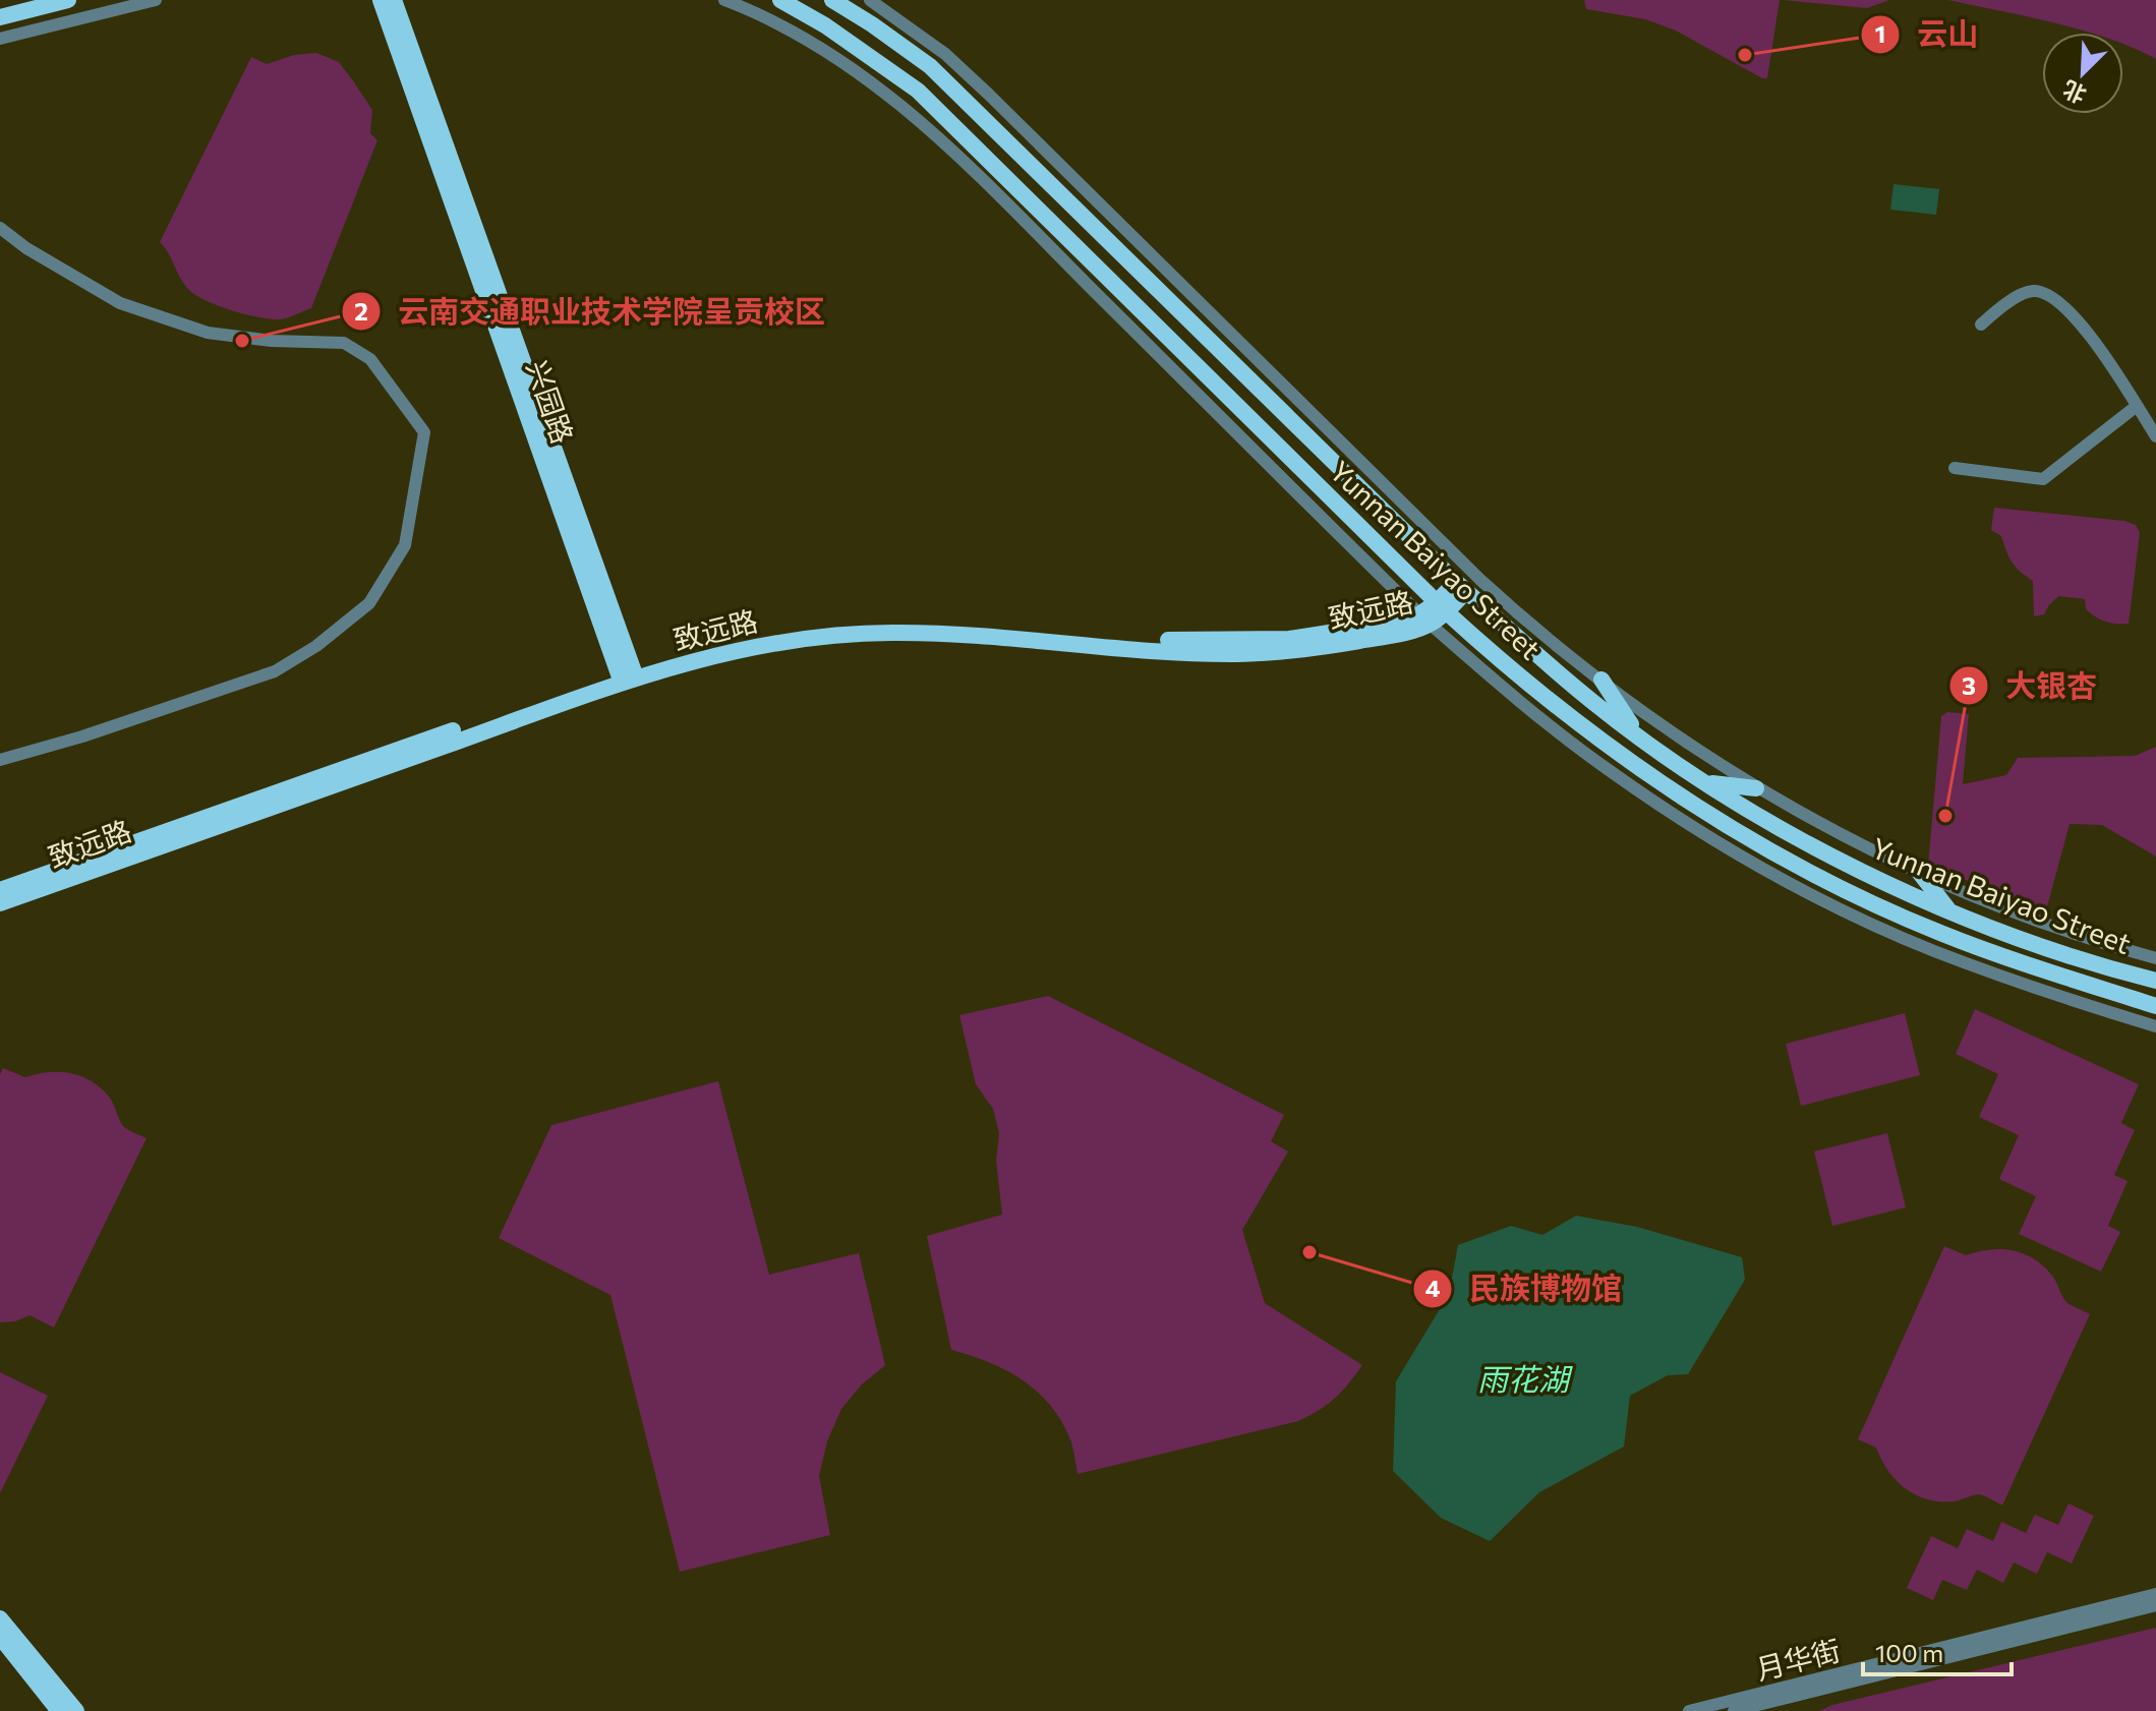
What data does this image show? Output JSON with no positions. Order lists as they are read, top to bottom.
{
  "streets": {
    "main road": ["兴园路", "Yunnan Baiyao Street", "致远路"],
    "street": ["月华街"]
  },
  "crossings": [
    ["兴园路", "致远路"],
    ["Yunnan Baiyao Street", "致远路"]
  ],
  "water": ["雨花湖"],
  "places": [
    "云山",
    "云南交通职业技术学院呈贡校区",
    "大银杏",
    "民族博物馆"
  ],
  "scale_bar": "100 m",
  "north": "bottom left"
}
